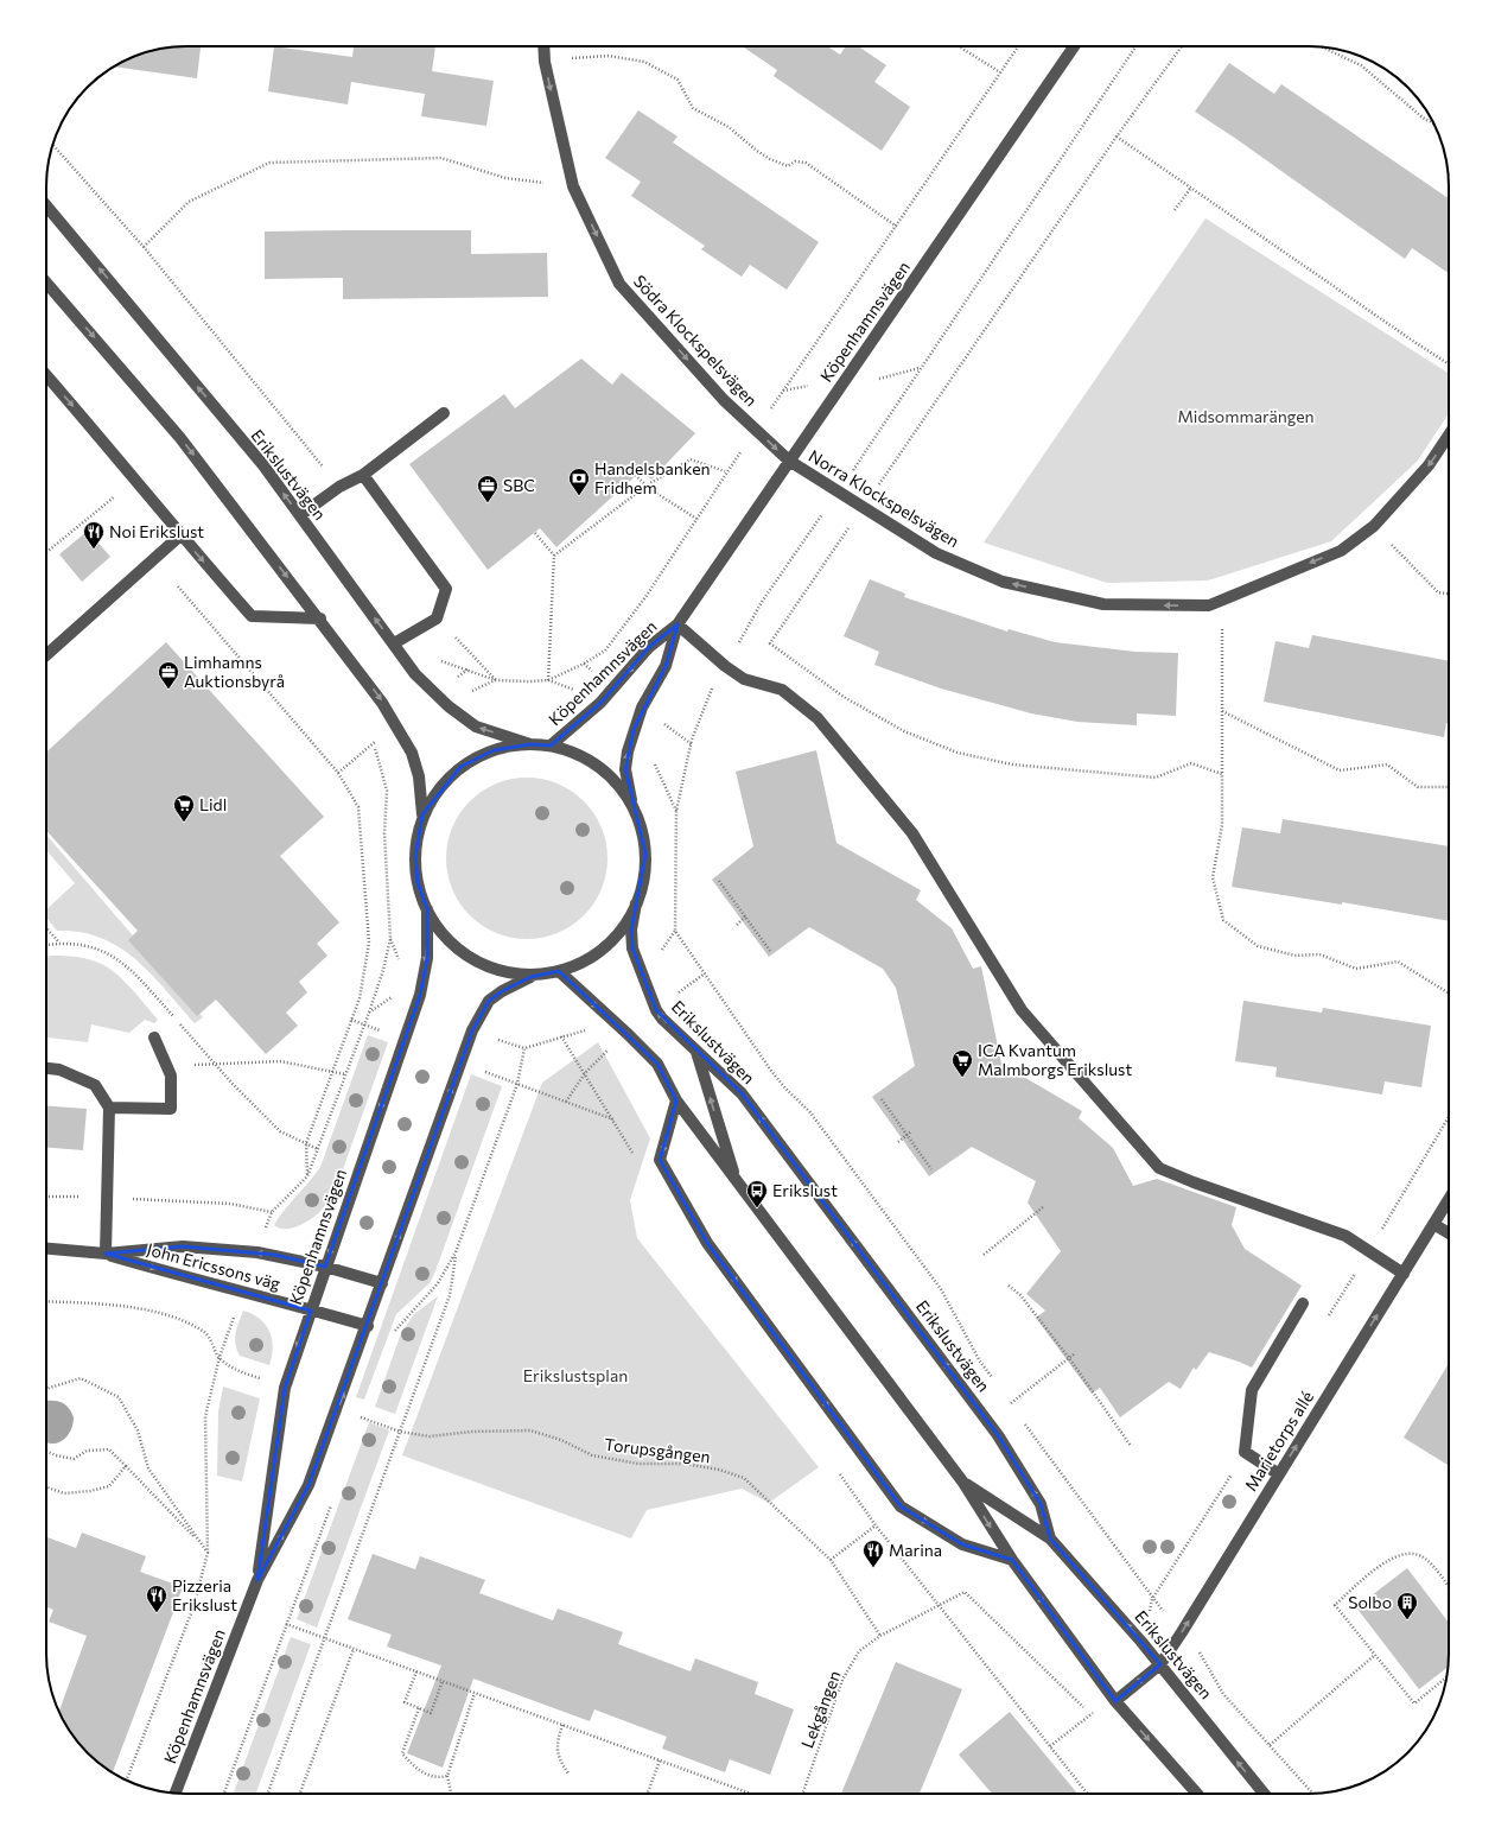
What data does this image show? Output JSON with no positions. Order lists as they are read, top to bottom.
{
  "streets": {
    "street": [
      "Köpenhamnsvägen",
      "Södra Klockspelsvägen",
      "Erikslustvägen",
      "Norra Klockspelsvägen",
      "John Ericssons väg",
      "Marietorps allé"
    ],
    "path": ["Torupsgången", "Lekgången"]
  },
  "crossings": [
    ["Köpenhamnsvägen", "Södra Klockspelsvägen"],
    ["Köpenhamnsvägen", "Erikslustvägen"],
    ["Köpenhamnsvägen", "Norra Klockspelsvägen"],
    ["Köpenhamnsvägen", "John Ericssons väg"],
    ["Södra Klockspelsvägen", "Norra Klockspelsvägen"],
    ["Erikslustvägen", "Marietorps allé"],
    ["Torupsgången", "Lekgången"]
  ],
  "one_way": ["Södra Klockspelsvägen", "Norra Klockspelsvägen", "Marietorps allé"],
  "parks": ["Midsommarängen", "Erikslustsplan"],
  "places": {
    "bank": ["Handelsbanken Fridhem"],
    "office": ["SBC", "Limhamns Auktionsbyrå"],
    "restaurant": ["Noi Erikslust", "Marina", "Pizzeria Erikslust"],
    "supermarket": ["Lidl", "ICA Kvantum Malmborgs Erikslust"],
    "bus stop": ["Erikslust"],
    "building": ["Solbo"]
  }
}
